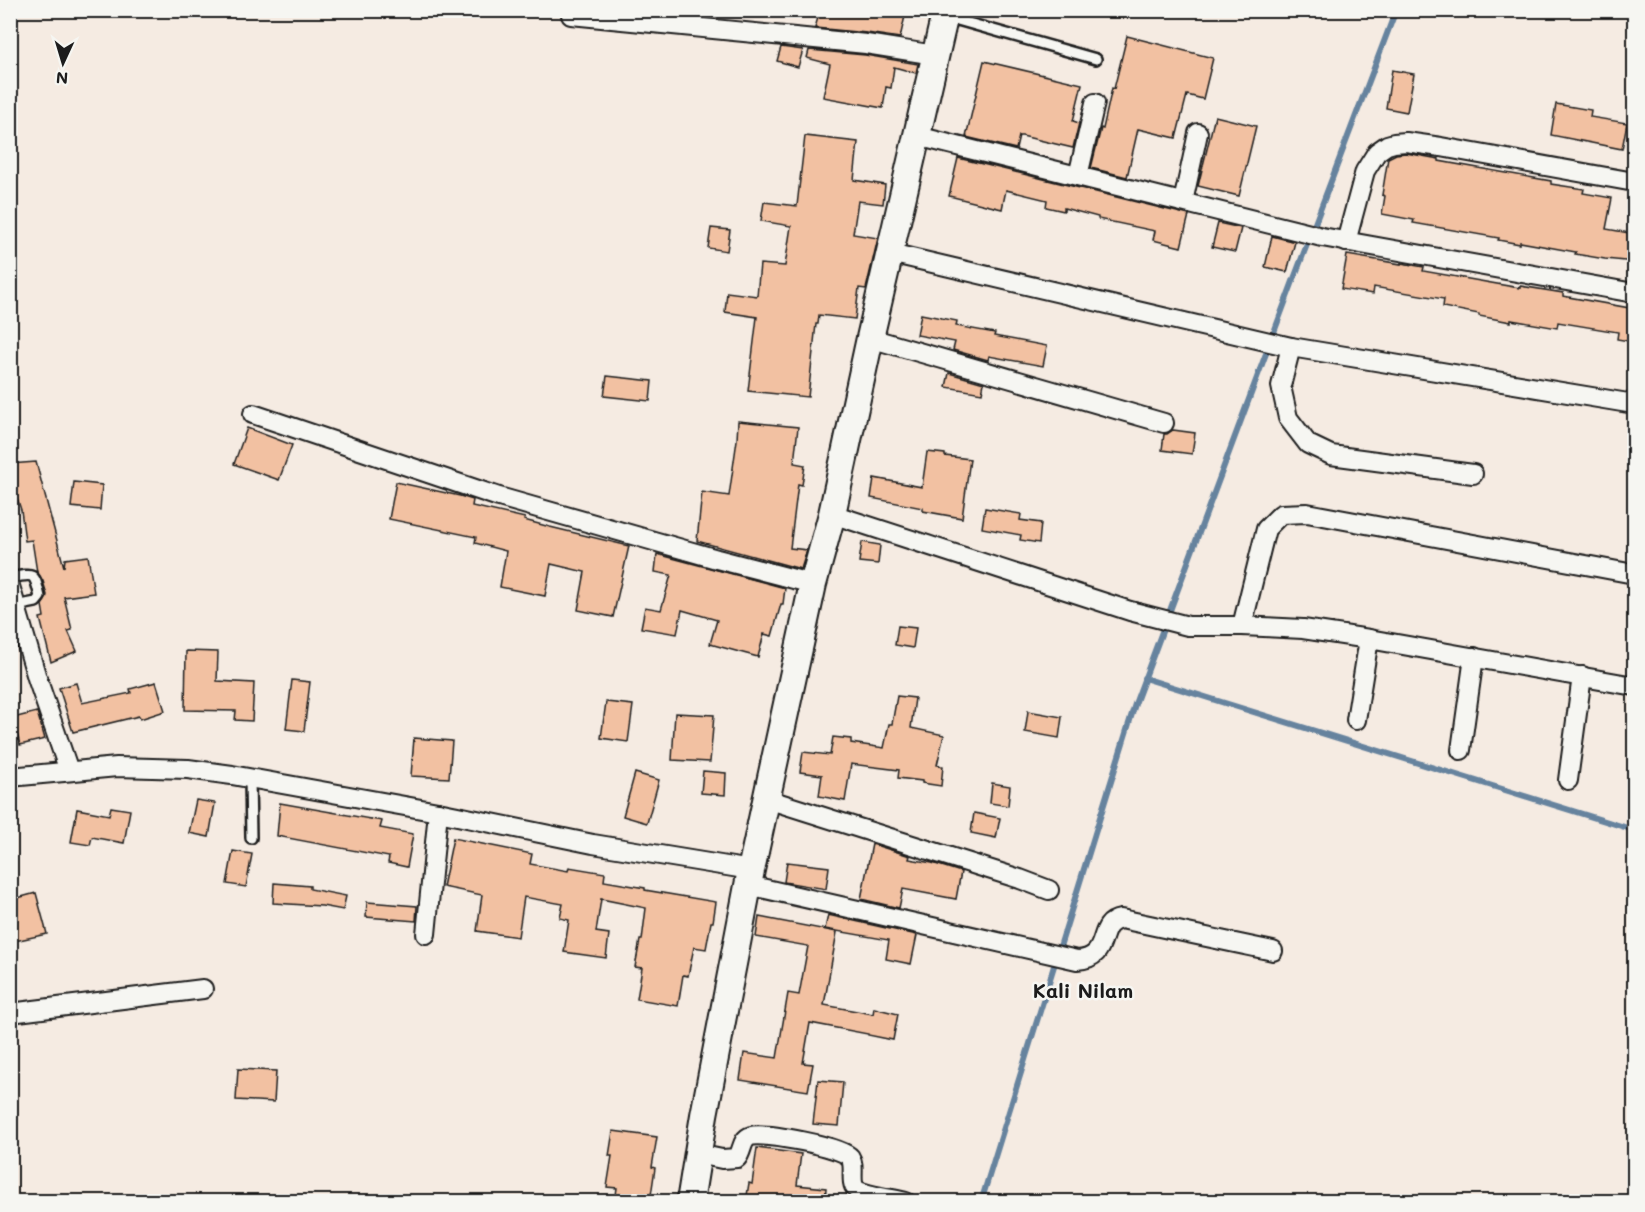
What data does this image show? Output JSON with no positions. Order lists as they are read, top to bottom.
{
  "districts": ["Kali Nilam"],
  "north": "bottom"
}
